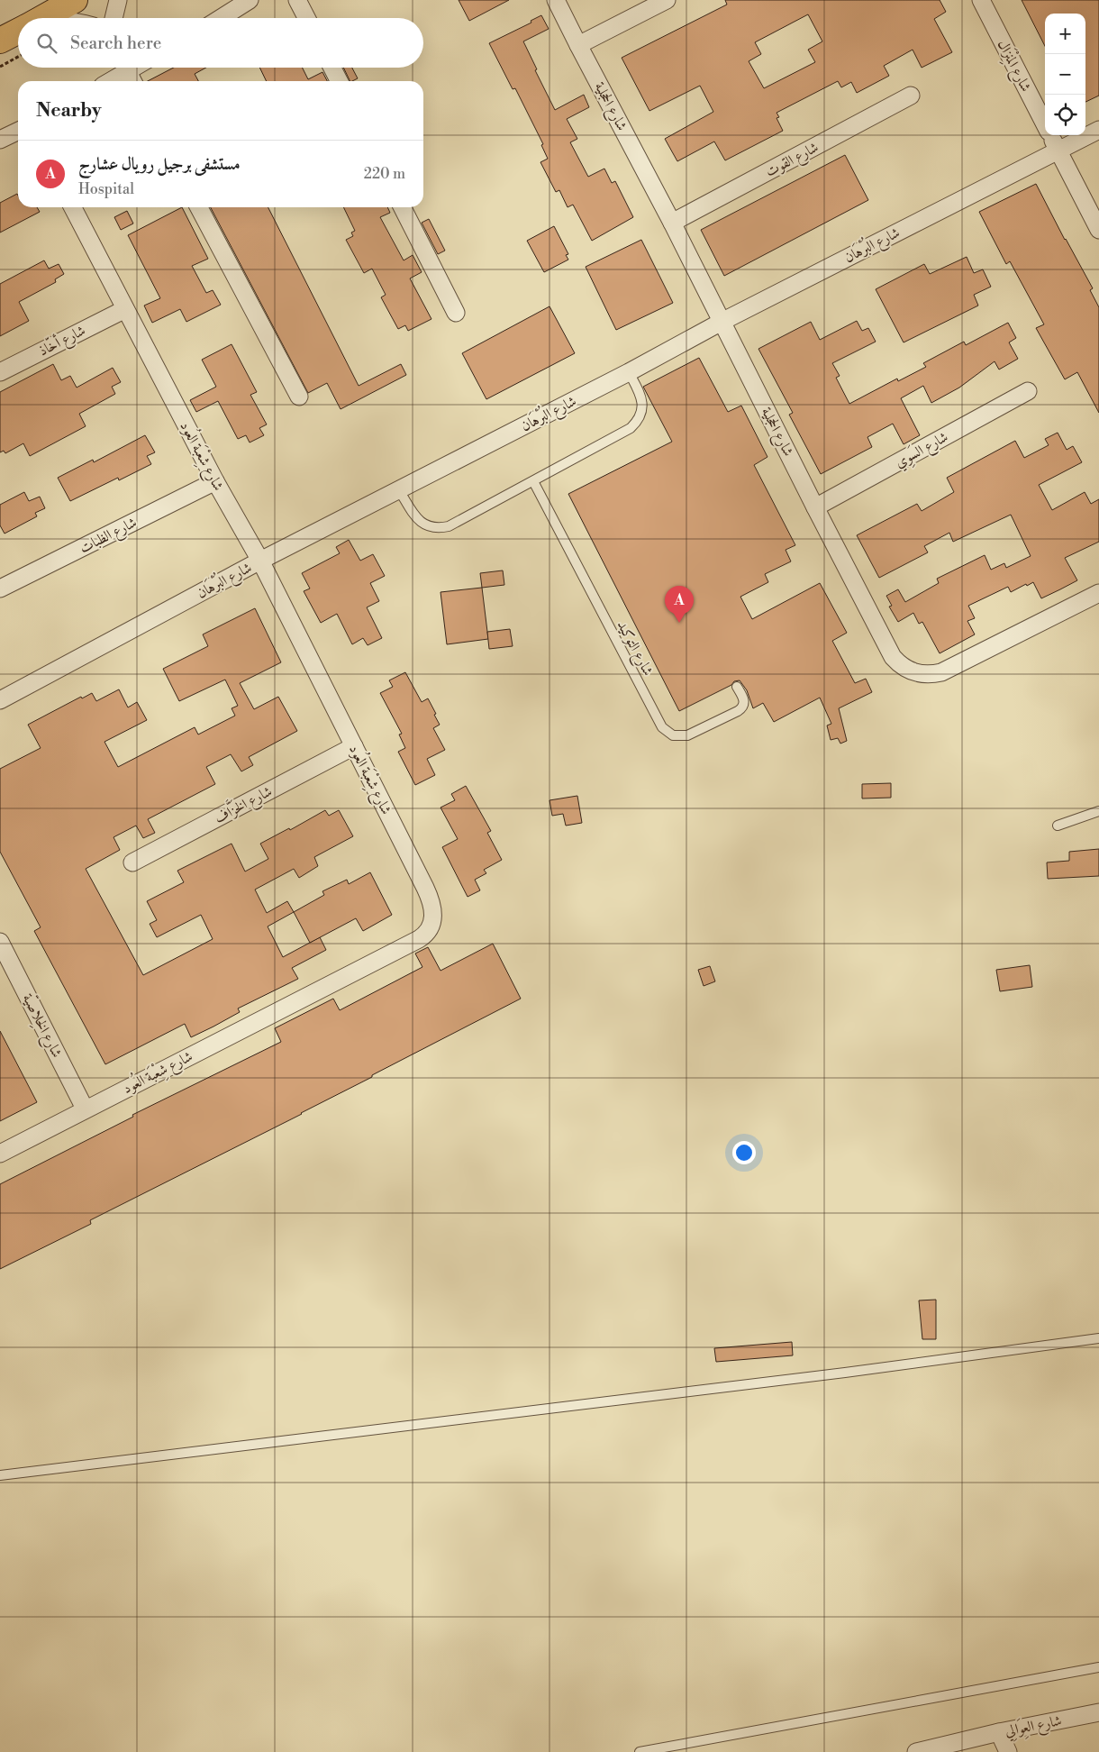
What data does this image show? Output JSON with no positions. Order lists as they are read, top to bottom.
{
  "streets": {
    "street": [
      "شارع المِنْزَال",
      "شارع الحجلية",
      "شارع القوت",
      "شارع البُرْهَان",
      "شارع أخّاذ",
      "شارع السَوِي",
      "شارع شِعْبَة العُود",
      "شارع الظبات",
      "شارع الخَزَّاف",
      "شارع الخِلاصيّة",
      "شارع العِوَالِي"
    ],
    "lane": ["شارع التوكيد"]
  },
  "crossings": [
    ["شارع المِنْزَال", "شارع البُرْهَان"],
    ["شارع الحجلية", "شارع القوت"],
    ["شارع الحجلية", "شارع البُرْهَان"],
    ["شارع الحجلية", "شارع السَوِي"],
    ["شارع البُرْهَان", "شارع شِعْبَة العُود"],
    ["شارع أخّاذ", "شارع شِعْبَة العُود"],
    ["شارع شِعْبَة العُود", "شارع الظبات"],
    ["شارع شِعْبَة العُود", "شارع الخَزَّاف"],
    ["شارع شِعْبَة العُود", "شارع الخِلاصيّة"]
  ],
  "page": {
    "map_buttons": ["+", "−"],
    "search": "Search here",
    "heading": "Nearby",
    "list": [
      {
        "mark": "A",
        "name": "مستشفى برجيل رويال عشارج",
        "note": "Hospital",
        "value": "220 m"
      }
    ],
    "pins": "A"
  }
}
